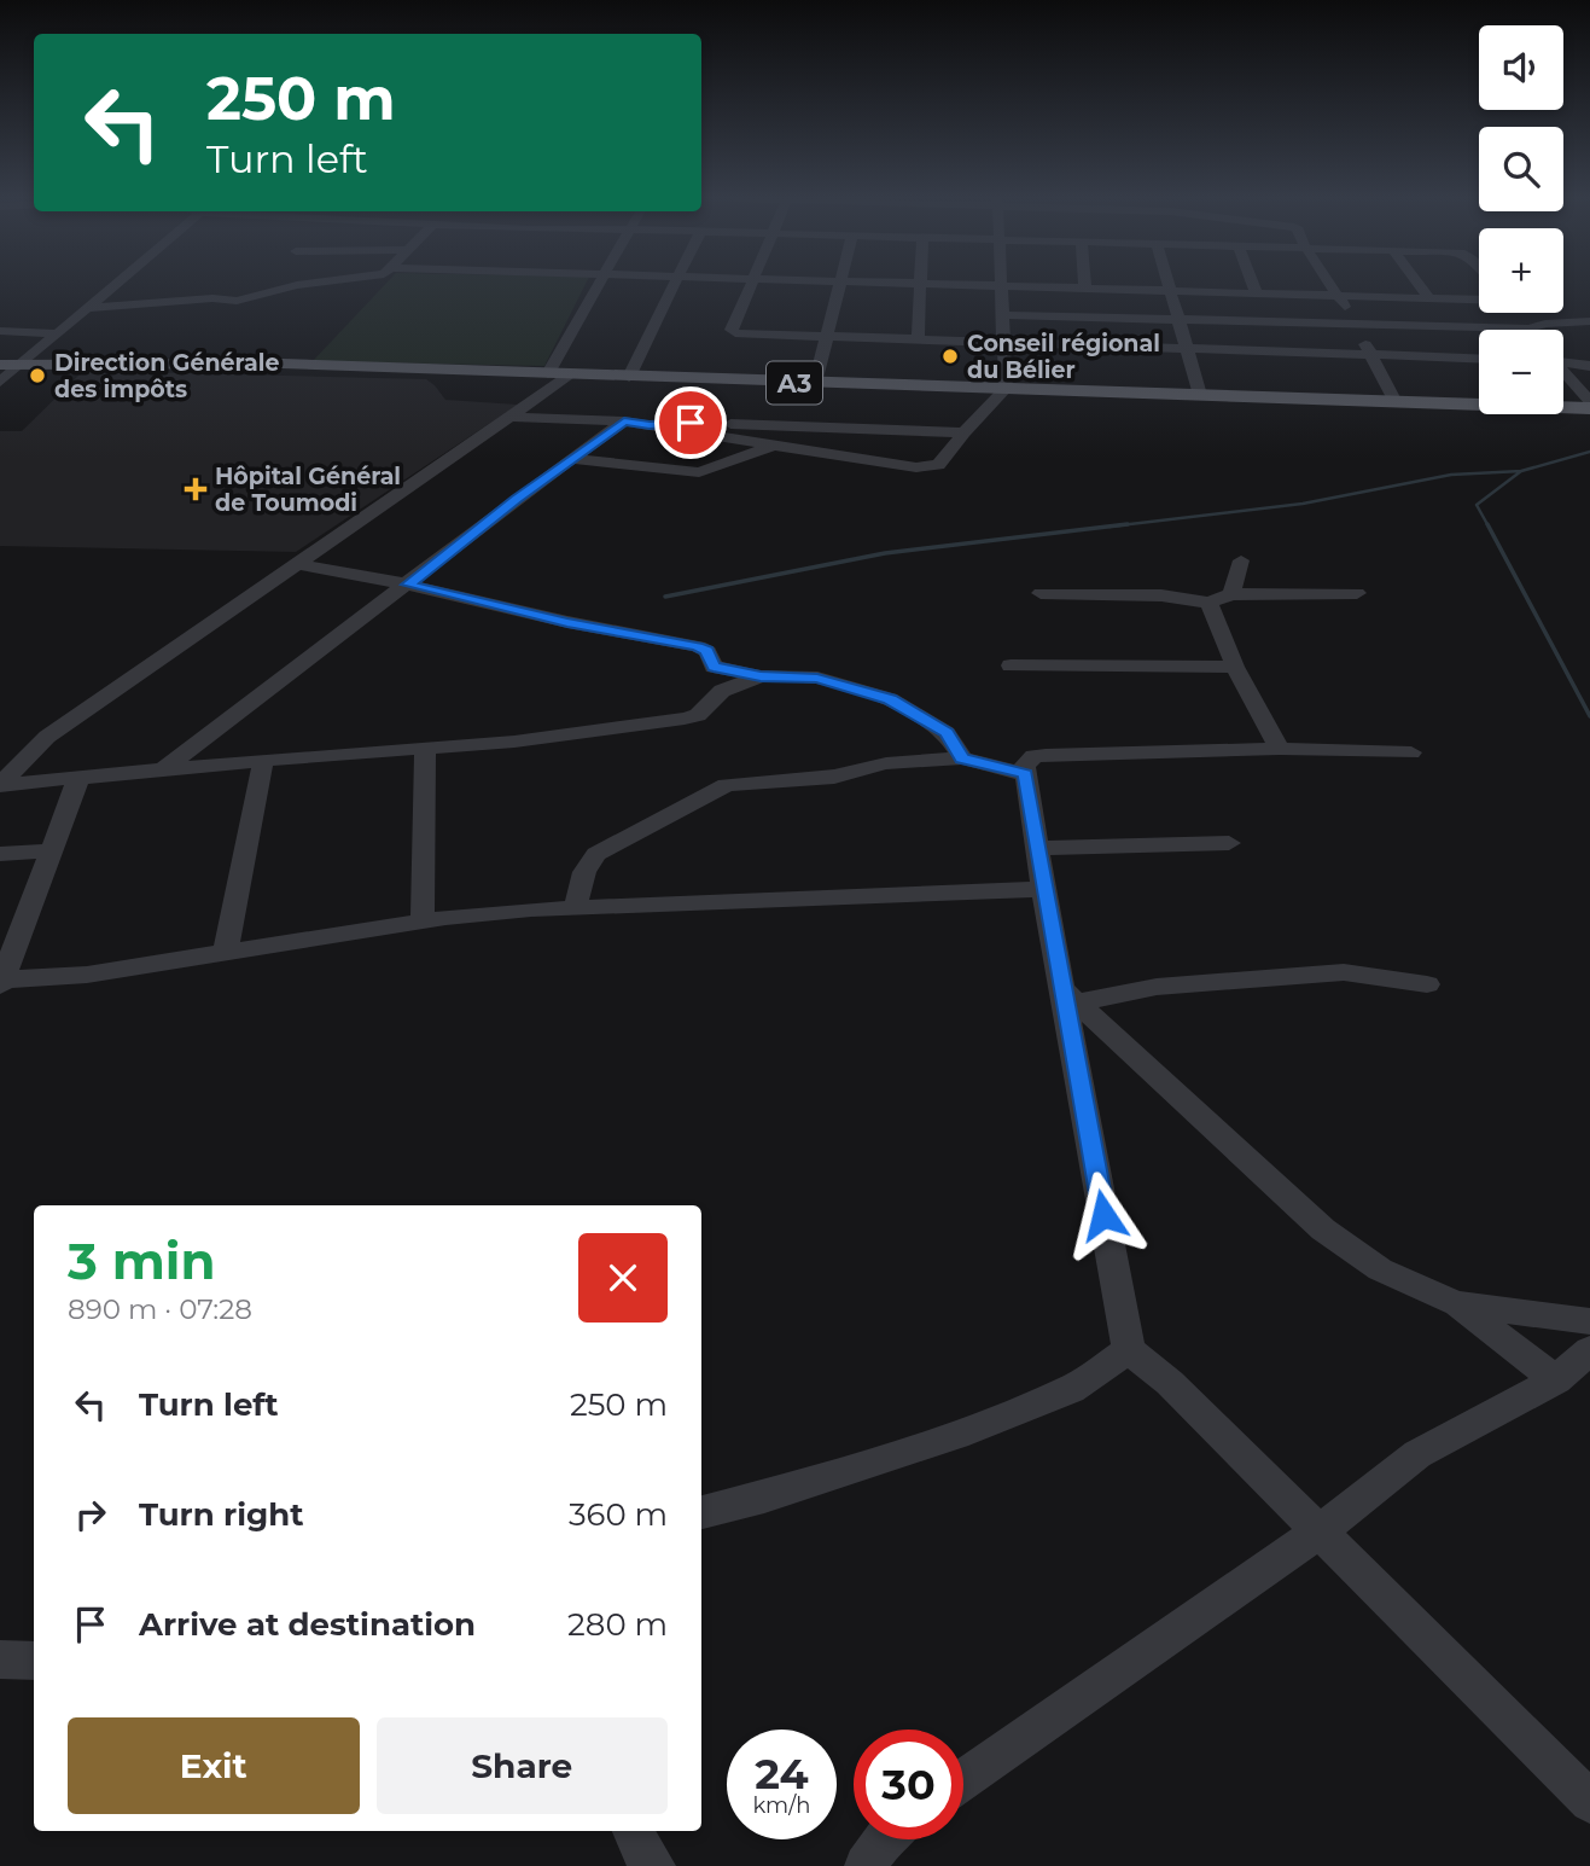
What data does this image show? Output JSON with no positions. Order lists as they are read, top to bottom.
{
  "streets": {
    "main road": ["A3"]
  },
  "places": {
    "other": ["Conseil régional du Bélier", "Direction Générale des impôts"],
    "health": ["Hôpital Général de Toumodi"]
  },
  "page": {
    "map_buttons": ["+", "−"],
    "turn": ["250 m", "Turn left"],
    "heading": ["3 min", "890 m · 07:28"],
    "list": [
      {
        "name": "Turn left",
        "value": "250 m"
      },
      {
        "name": "Turn right",
        "value": "360 m"
      },
      {
        "name": "Arrive at destination",
        "value": "280 m"
      }
    ],
    "buttons": ["Exit", "Share"],
    "speed": "24 km/h",
    "limit": "30"
  }
}
